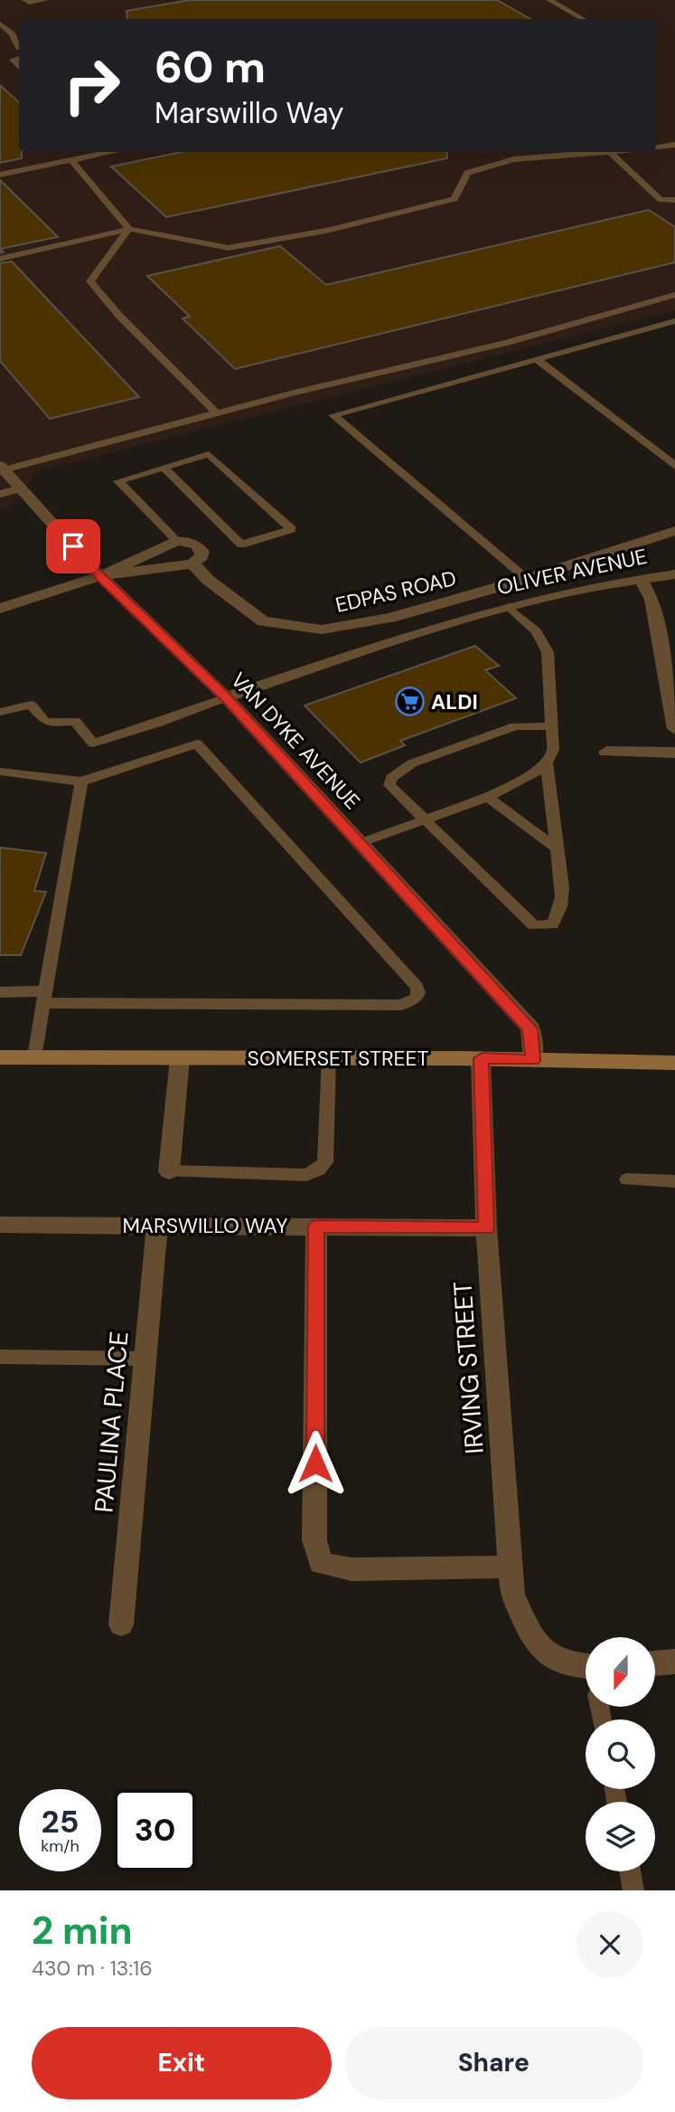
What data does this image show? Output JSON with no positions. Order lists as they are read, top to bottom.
{
  "streets": {
    "main road": ["SOMERSET STREET"],
    "street": [
      "OLIVER AVENUE",
      "EDPAS ROAD",
      "VAN DYKE AVENUE",
      "MARSWILLO WAY",
      "IRVING STREET",
      "PAULINA PLACE"
    ]
  },
  "crossings": [
    ["OLIVER AVENUE", "VAN DYKE AVENUE"],
    ["VAN DYKE AVENUE", "SOMERSET STREET"],
    ["SOMERSET STREET", "IRVING STREET"],
    ["MARSWILLO WAY", "IRVING STREET"],
    ["MARSWILLO WAY", "PAULINA PLACE"]
  ],
  "places": {
    "supermarket": ["ALDI"]
  },
  "north": "bottom",
  "page": {
    "turn": ["60 m", "Marswillo Way"],
    "speed": "25 km/h",
    "limit": "30",
    "heading": ["2 min", "430 m · 13:16"],
    "buttons": ["Exit", "Share"]
  }
}
